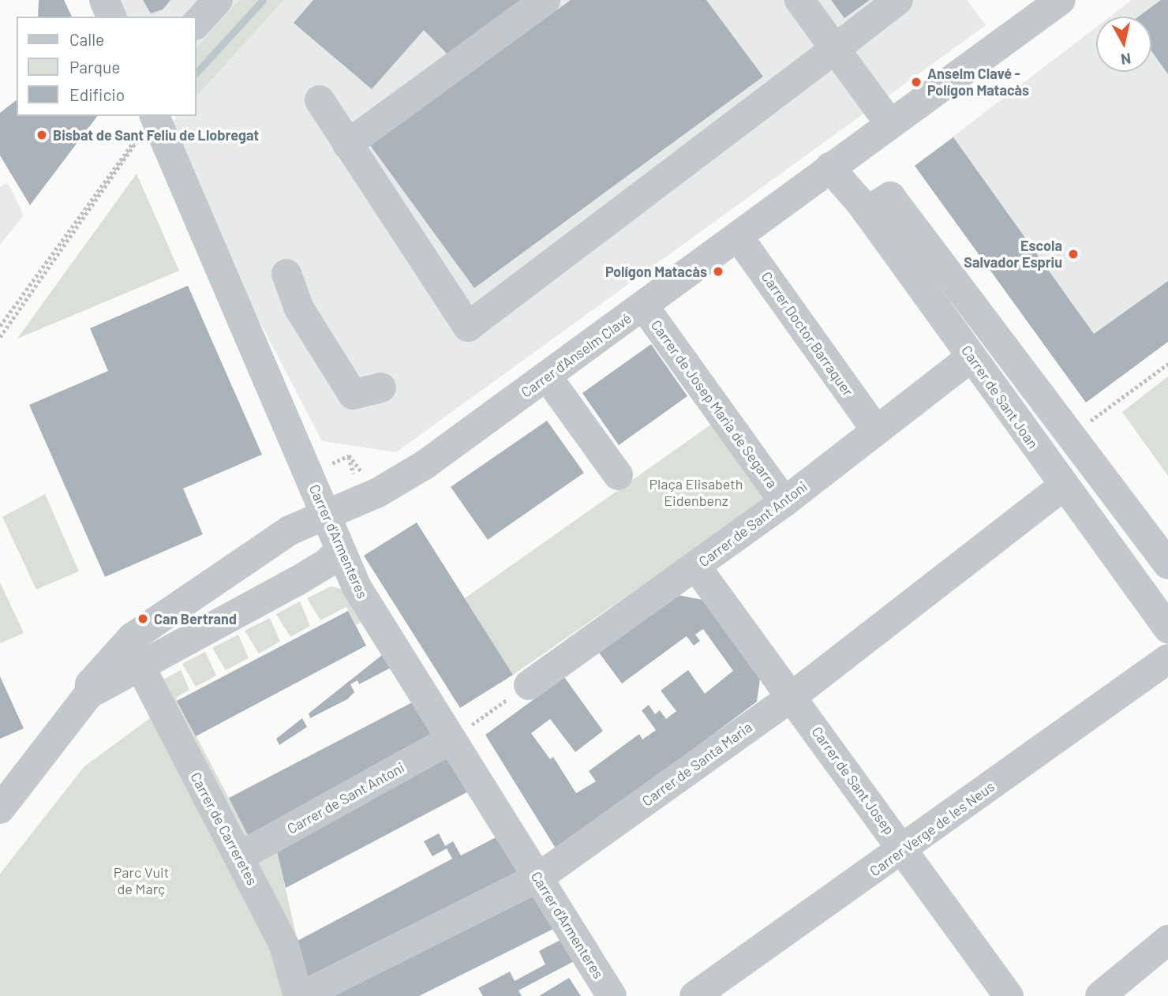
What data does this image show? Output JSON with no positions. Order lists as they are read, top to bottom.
{
  "streets": {
    "street": [
      "Carrer Doctor Barraquer",
      "Carrer d'Anselm Clavé",
      "Carrer de Sant Joan",
      "Carrer de Josep Maria de Segarra",
      "Carrer de Sant Antoni",
      "Carrer d'Armenteres",
      "Carrer de Santa Maria",
      "Carrer de Sant Josep",
      "Carrer de Carreretes",
      "Carrer Verge de les Neus"
    ]
  },
  "crossings": [
    ["Carrer Doctor Barraquer", "Carrer d'Anselm Clavé"],
    ["Carrer Doctor Barraquer", "Carrer de Sant Antoni"],
    ["Carrer d'Anselm Clavé", "Carrer de Sant Joan"],
    ["Carrer d'Anselm Clavé", "Carrer de Josep Maria de Segarra"],
    ["Carrer d'Anselm Clavé", "Carrer d'Armenteres"],
    ["Carrer d'Anselm Clavé", "Carrer de Carreretes"],
    ["Carrer de Sant Joan", "Carrer de Sant Antoni"],
    ["Carrer de Sant Joan", "Carrer de Santa Maria"],
    ["Carrer de Josep Maria de Segarra", "Carrer de Sant Antoni"],
    ["Carrer de Sant Antoni", "Carrer d'Armenteres"],
    ["Carrer de Sant Antoni", "Carrer de Sant Josep"],
    ["Carrer de Sant Antoni", "Carrer de Carreretes"],
    ["Carrer d'Armenteres", "Carrer de Santa Maria"],
    ["Carrer de Santa Maria", "Carrer de Sant Josep"],
    ["Carrer de Santa Maria", "Carrer de Carreretes"],
    ["Carrer de Sant Josep", "Carrer Verge de les Neus"]
  ],
  "parks": ["Plaça Elisabeth Eidenbenz", "Parc Vuit de Març"],
  "places": [
    "Anselm Clavé - Polígon Matacàs",
    "Bisbat de Sant Feliu de Llobregat",
    "Escola Salvador Espriu",
    "Polígon Matacàs",
    "Can Bertrand"
  ],
  "legend": ["Calle", "Parque", "Edificio"],
  "north": "bottom"
}
